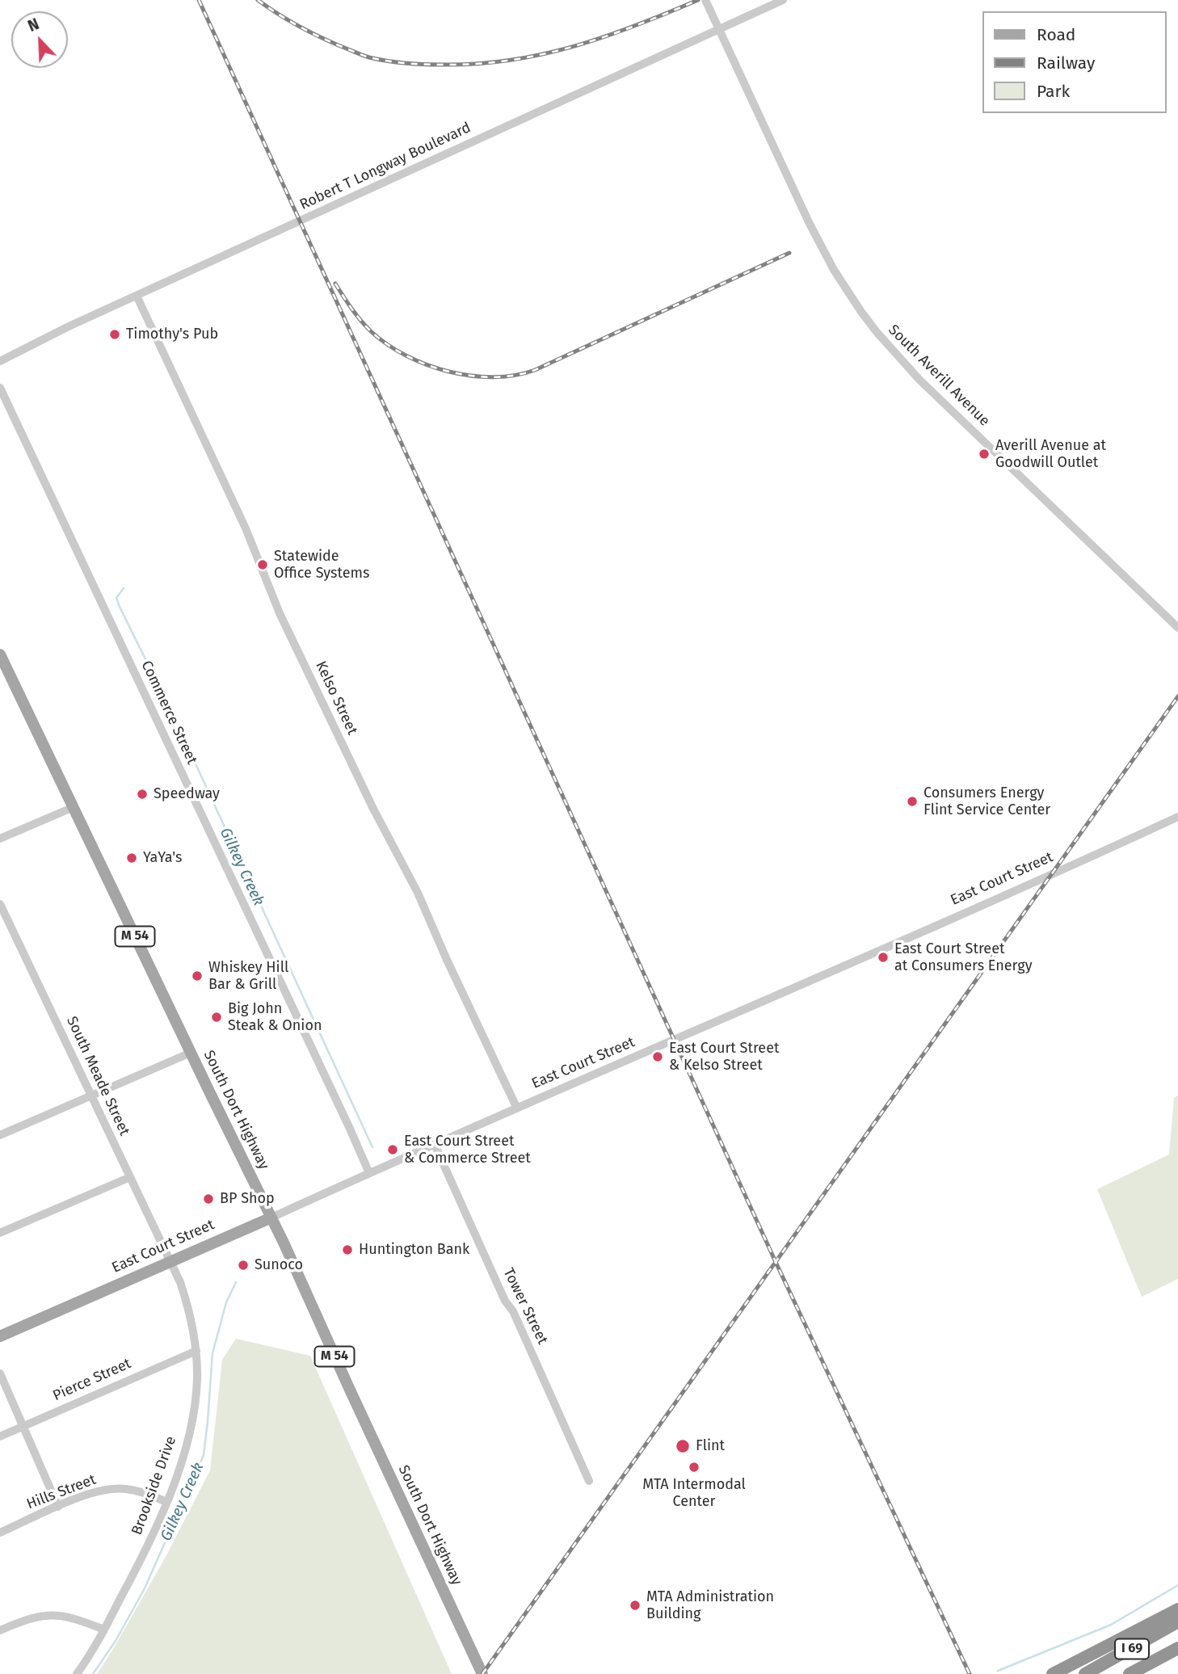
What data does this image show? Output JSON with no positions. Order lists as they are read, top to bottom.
{
  "streets": {
    "highway": ["I 69"],
    "main road": ["East Court Street", "M 54", "South Dort Highway"],
    "street": [
      "Robert T Longway Boulevard",
      "South Averill Avenue",
      "Kelso Street",
      "Commerce Street",
      "South Meade Street",
      "Tower Street",
      "Pierce Street",
      "Brookside Drive",
      "Hills Street"
    ]
  },
  "crossings": [
    ["Robert T Longway Boulevard", "South Averill Avenue"],
    ["Robert T Longway Boulevard", "Kelso Street"],
    ["Kelso Street", "East Court Street"],
    ["Commerce Street", "East Court Street"],
    ["East Court Street", "South Meade Street"],
    ["East Court Street", "South Dort Highway"],
    ["East Court Street", "Tower Street"],
    ["East Court Street", "Brookside Drive"],
    ["South Meade Street", "Brookside Drive"],
    ["Pierce Street", "Brookside Drive"],
    ["Brookside Drive", "Hills Street"]
  ],
  "water": ["Gilkey Creek"],
  "places": [
    "Timothy's Pub",
    "Averill Avenue at Goodwill Outlet",
    "Statewide Office Systems",
    "Speedway",
    "Consumers Energy Flint Service Center",
    "YaYa's",
    "East Court Street at Consumers Energy",
    "Whiskey Hill Bar & Grill",
    "Big John Steak & Onion",
    "East Court Street & Kelso Street",
    "East Court Street & Commerce Street",
    "BP Shop",
    "Huntington Bank",
    "Sunoco",
    "Flint",
    "MTA Intermodal Center",
    "MTA Administration Building"
  ],
  "legend": ["Road", "Railway", "Park"],
  "north": "top left"
}
